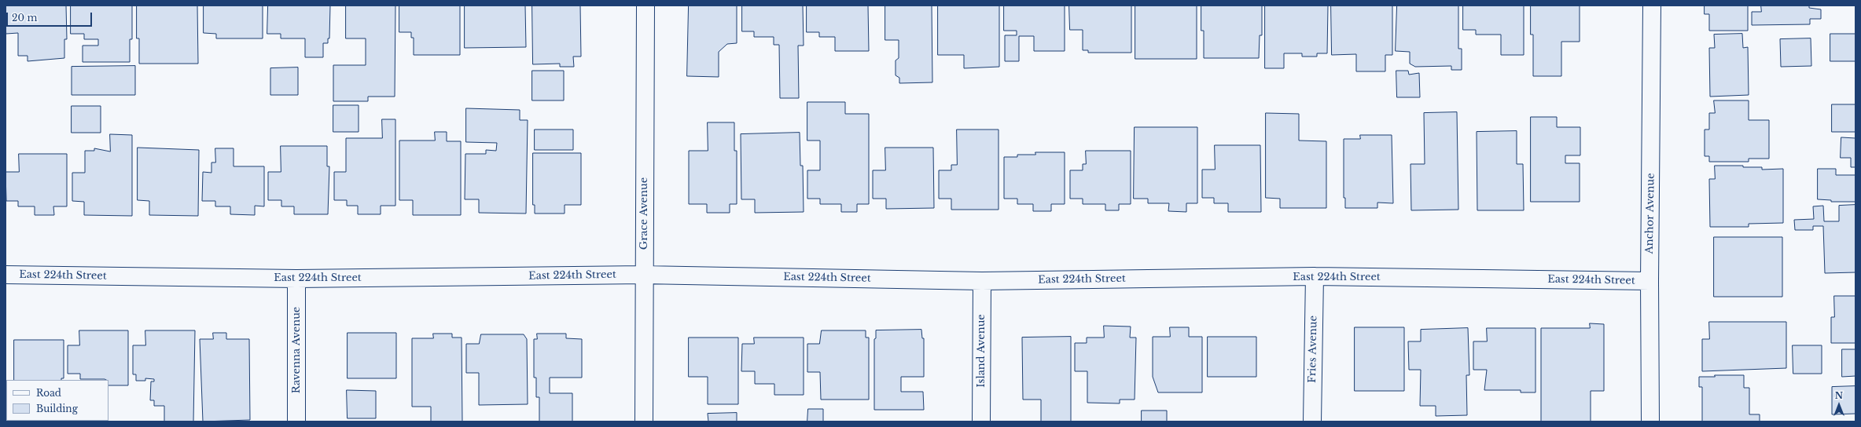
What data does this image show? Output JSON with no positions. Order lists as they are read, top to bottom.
{
  "streets": {
    "street": [
      "Grace Avenue",
      "Anchor Avenue",
      "East 224th Street",
      "Fries Avenue",
      "Ravenna Avenue",
      "Island Avenue"
    ]
  },
  "crossings": [
    ["Grace Avenue", "East 224th Street"],
    ["Anchor Avenue", "East 224th Street"],
    ["East 224th Street", "Fries Avenue"],
    ["East 224th Street", "Ravenna Avenue"],
    ["East 224th Street", "Island Avenue"]
  ],
  "legend": ["Road", "Building"],
  "scale_bar": "20 m",
  "north": "top"
}
